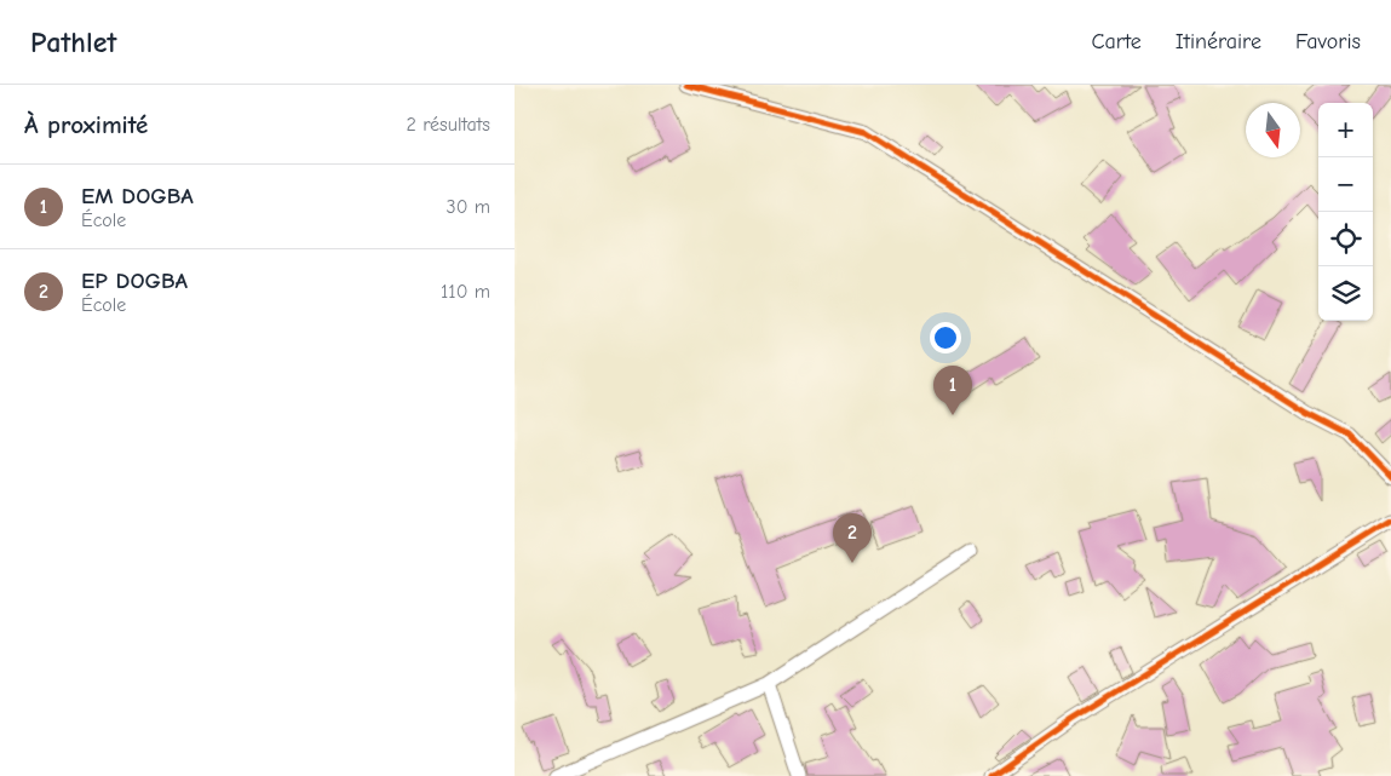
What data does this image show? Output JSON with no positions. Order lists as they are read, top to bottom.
{
  "north": "bottom",
  "page": {
    "header": "Pathlet",
    "nav": ["Carte", "Itinéraire", "Favoris"],
    "heading": ["À proximité", "2 résultats"],
    "map_buttons": ["+", "−"],
    "list": [
      {
        "mark": "1",
        "name": "EM DOGBA",
        "note": "École",
        "value": "30 m"
      },
      {
        "mark": "2",
        "name": "EP DOGBA",
        "note": "École",
        "value": "110 m"
      }
    ],
    "pins": ["1", "2"]
  }
}
